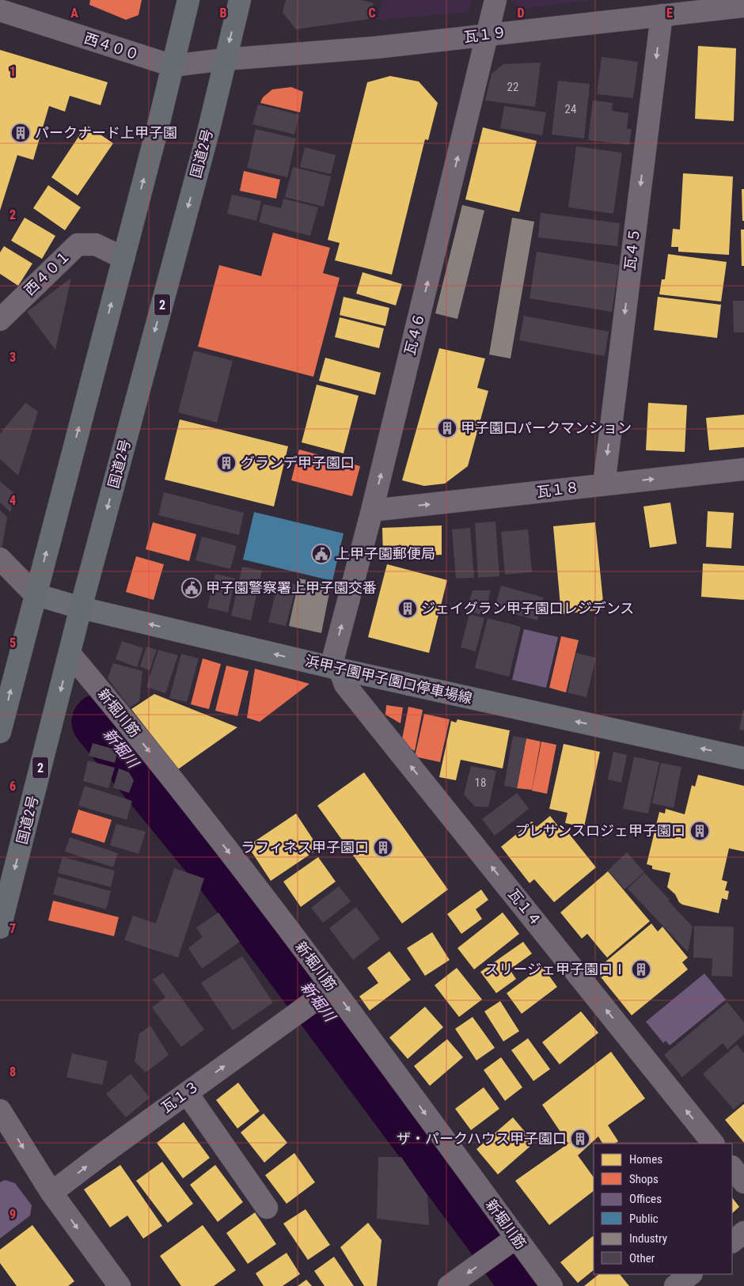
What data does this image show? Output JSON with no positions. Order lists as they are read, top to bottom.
{
  "streets": {
    "highway": ["国道2号", "2"],
    "main road": ["浜甲子園甲子園口停車場線"],
    "street": [
      "瓦１９",
      "西４００",
      "瓦４５",
      "西４０１",
      "瓦４６",
      "瓦１８",
      "新堀川筋",
      "瓦１４",
      "瓦１３"
    ]
  },
  "crossings": [
    ["瓦１９", "西４００"],
    ["瓦１９", "国道2号"],
    ["瓦１９", "瓦４５"],
    ["瓦１９", "瓦４６"],
    ["西４００", "国道2号"],
    ["国道2号", "浜甲子園甲子園口停車場線"],
    ["国道2号", "新堀川筋"],
    ["瓦４５", "瓦１８"],
    ["瓦４６", "瓦１８"],
    ["瓦４６", "浜甲子園甲子園口停車場線"],
    ["瓦４６", "瓦１４"],
    ["浜甲子園甲子園口停車場線", "瓦１４"],
    ["新堀川筋", "瓦１３"]
  ],
  "one_way": [
    "瓦４５",
    "瓦４６",
    "瓦１８",
    "浜甲子園甲子園口停車場線",
    "新堀川筋",
    "瓦１４",
    "瓦１３"
  ],
  "water": ["新堀川"],
  "places": {
    "building": [
      "パークナード上甲子園",
      "甲子園口パークマンション",
      "グランデ甲子園口",
      "ジェイグラン甲子園口レジデンス",
      "プレサンスロジェ甲子園口",
      "ラフィネス甲子園口",
      "スリージェ甲子園口Ⅰ",
      "ザ・パークハウス甲子園口"
    ],
    "public building": ["上甲子園郵便局", "甲子園警察署上甲子園交番"]
  },
  "house_numbers": ["22", "24", "18"],
  "legend": [
    "Homes",
    "Shops",
    "Offices",
    "Public",
    "Industry",
    "Other"
  ],
  "grid": {
    "columns": [
      "A",
      "B",
      "C",
      "D",
      "E"
    ],
    "rows": [
      "1",
      "2",
      "3",
      "4",
      "5",
      "6",
      "7",
      "8",
      "9"
    ]
  }
}
